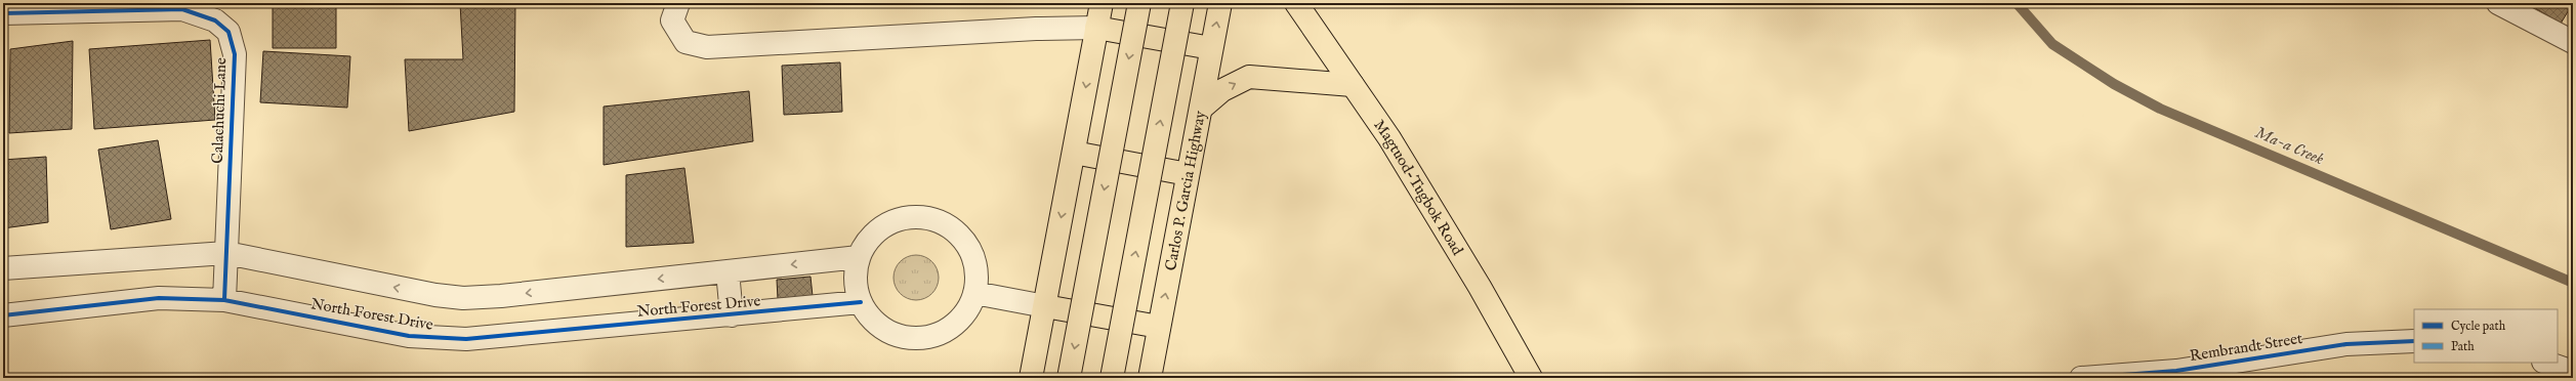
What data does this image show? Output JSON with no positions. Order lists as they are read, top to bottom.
{
  "streets": {
    "main road": ["Magtuod-Tugbok Road", "Carlos P. Garcia Highway"],
    "street": ["Calachuchi Lane", "North Forest Drive", "Rembrandt Street"]
  },
  "crossings": [
    ["Calachuchi Lane", "North Forest Drive"]
  ],
  "water": ["Ma-a Creek"],
  "legend": ["Cycle path", "Path"]
}
